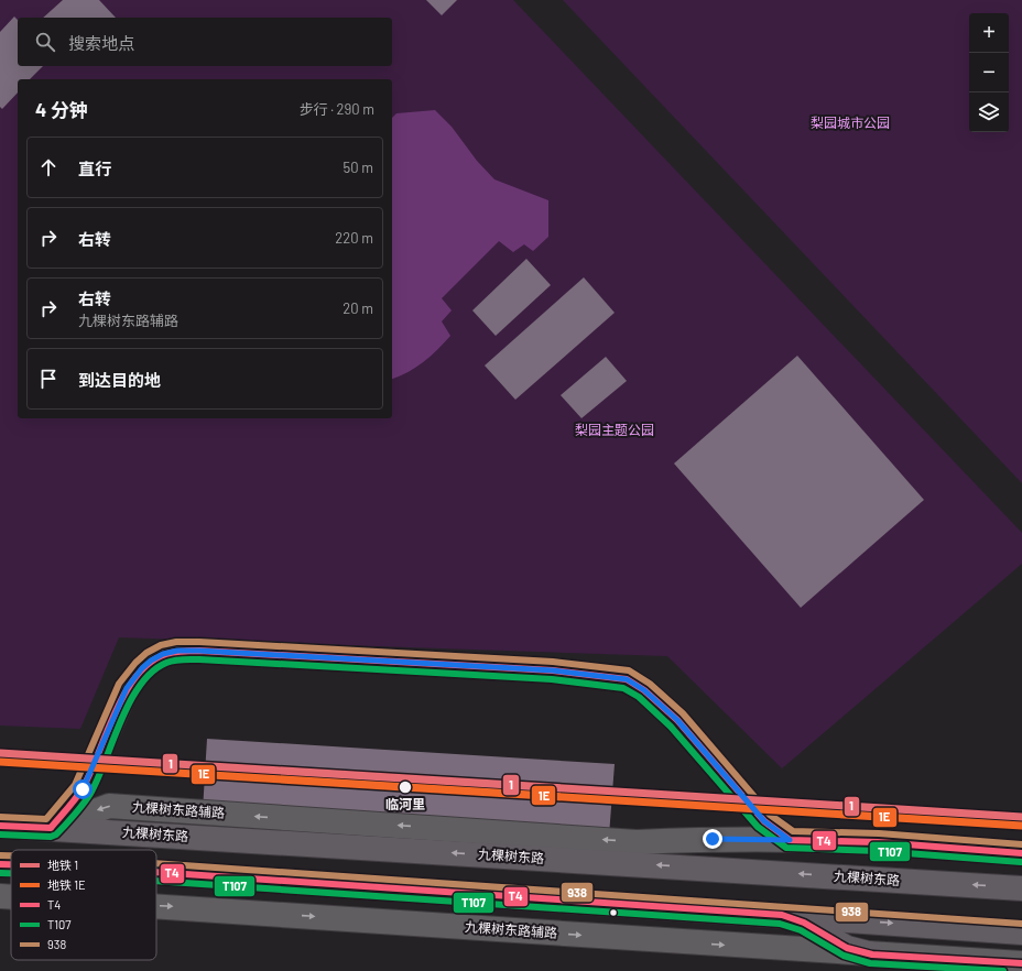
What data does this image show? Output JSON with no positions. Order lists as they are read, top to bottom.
{
  "streets": {
    "highway": ["九棵树东路"],
    "street": ["九棵树东路辅路"]
  },
  "crossings": [
    ["九棵树东路辅路", "九棵树东路"]
  ],
  "parks": ["梨园城市公园", "梨园主题公园"],
  "places": ["临河里"],
  "lines": [
    "transit line 938",
    "transit line T4",
    "transit line T107",
    "metro line 1",
    "metro line 1E"
  ],
  "legend": [
    "地铁 1",
    "地铁 1E",
    "T4",
    "T107",
    "938"
  ],
  "page": {
    "map_buttons": ["+", "−"],
    "search": "搜索地点",
    "heading": ["4 分钟", "步行 · 290 m"],
    "list": [
      ["直行", "50 m"],
      ["右转", "220 m"],
      ["右转", "九棵树东路辅路", "20 m"],
      "到达目的地"
    ]
  }
}
